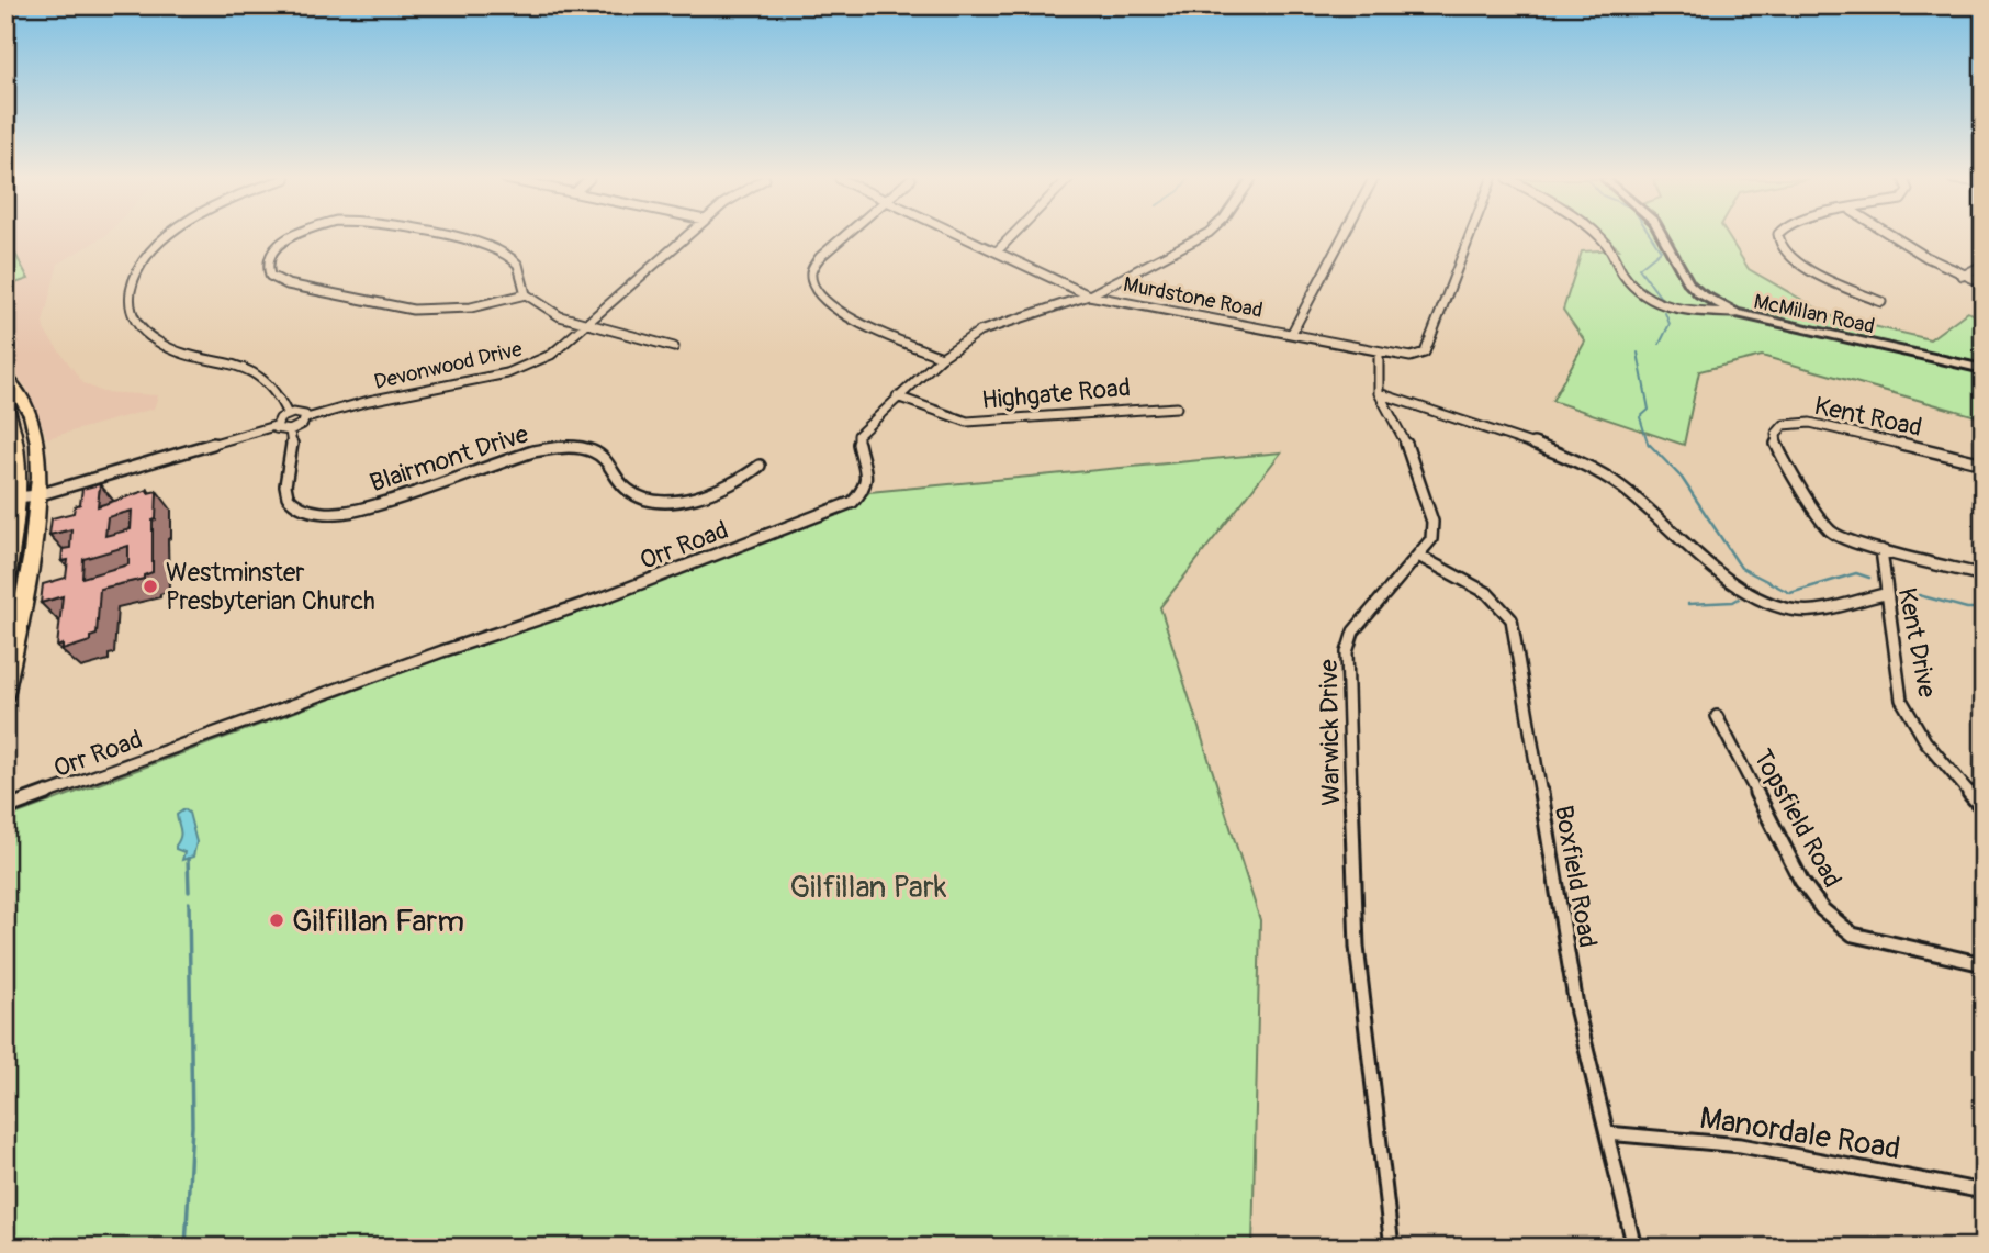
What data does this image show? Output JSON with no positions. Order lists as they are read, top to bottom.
{
  "streets": {
    "street": [
      "Murdstone Road",
      "McMillan Road",
      "Devonwood Drive",
      "Highgate Road",
      "Kent Road",
      "Blairmont Drive",
      "Orr Road",
      "Kent Drive",
      "Warwick Drive",
      "Topsfield Road",
      "Boxfield Road",
      "Manordale Road"
    ]
  },
  "crossings": [
    ["Murdstone Road", "Orr Road"],
    ["Murdstone Road", "Warwick Drive"],
    ["Highgate Road", "Orr Road"],
    ["Kent Road", "Kent Drive"],
    ["Warwick Drive", "Boxfield Road"],
    ["Boxfield Road", "Manordale Road"]
  ],
  "parks": ["Gilfillan Park"],
  "places": ["Westminster Presbyterian Church", "Gilfillan Farm"]
}
